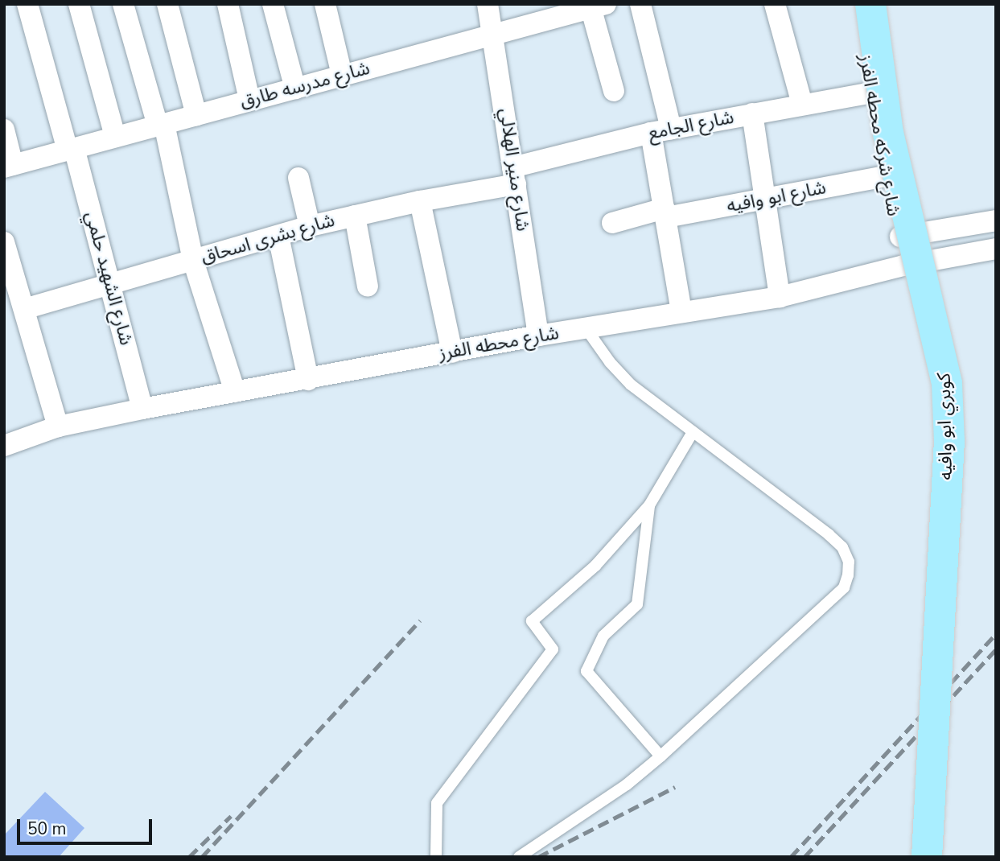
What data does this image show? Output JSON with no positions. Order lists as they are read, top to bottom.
{
  "streets": {
    "main road": ["كوبري ابو وافيه"],
    "street": [
      "شارع مدرسه طارق",
      "شارع الجامع",
      "شارع شركه محطه الفرز",
      "شارع منير الهلالي",
      "شارع ابو وافيه",
      "شارع بشرى اسحاق",
      "شارع الشهيد حلمي",
      "شارع محطه الفرز"
    ]
  },
  "crossings": [
    ["شارع مدرسه طارق", "شارع منير الهلالي"],
    ["شارع مدرسه طارق", "شارع الشهيد حلمي"],
    ["شارع الجامع", "شارع شركه محطه الفرز"],
    ["شارع الجامع", "شارع منير الهلالي"],
    ["شارع الجامع", "شارع بشرى اسحاق"],
    ["شارع شركه محطه الفرز", "شارع ابو وافيه"],
    ["شارع شركه محطه الفرز", "شارع محطه الفرز"],
    ["شارع منير الهلالي", "شارع بشرى اسحاق"],
    ["شارع منير الهلالي", "شارع محطه الفرز"],
    ["شارع بشرى اسحاق", "شارع الشهيد حلمي"],
    ["شارع الشهيد حلمي", "شارع محطه الفرز"]
  ],
  "scale_bar": "50 m"
}
